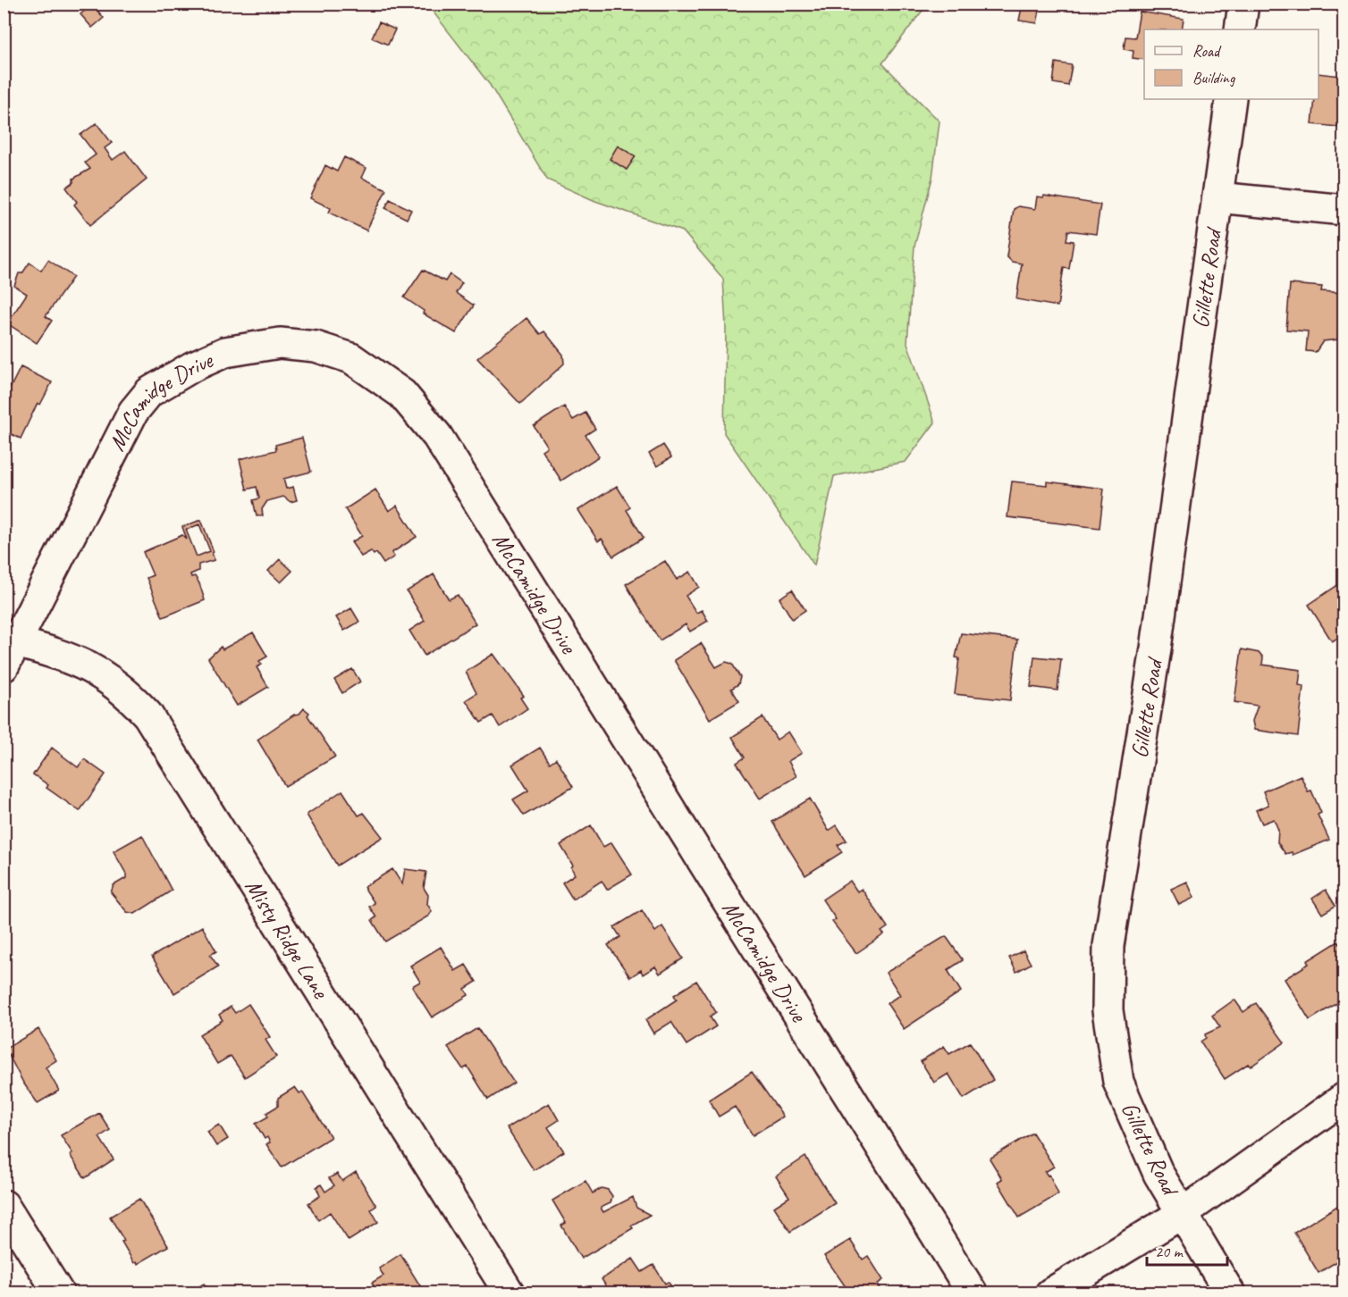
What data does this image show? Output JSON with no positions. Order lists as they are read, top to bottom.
{
  "streets": {
    "street": ["Gillette Road", "McCamidge Drive", "Misty Ridge Lane"]
  },
  "crossings": [
    ["McCamidge Drive", "Misty Ridge Lane"]
  ],
  "legend": ["Road", "Building"],
  "scale_bar": "20 m"
}
